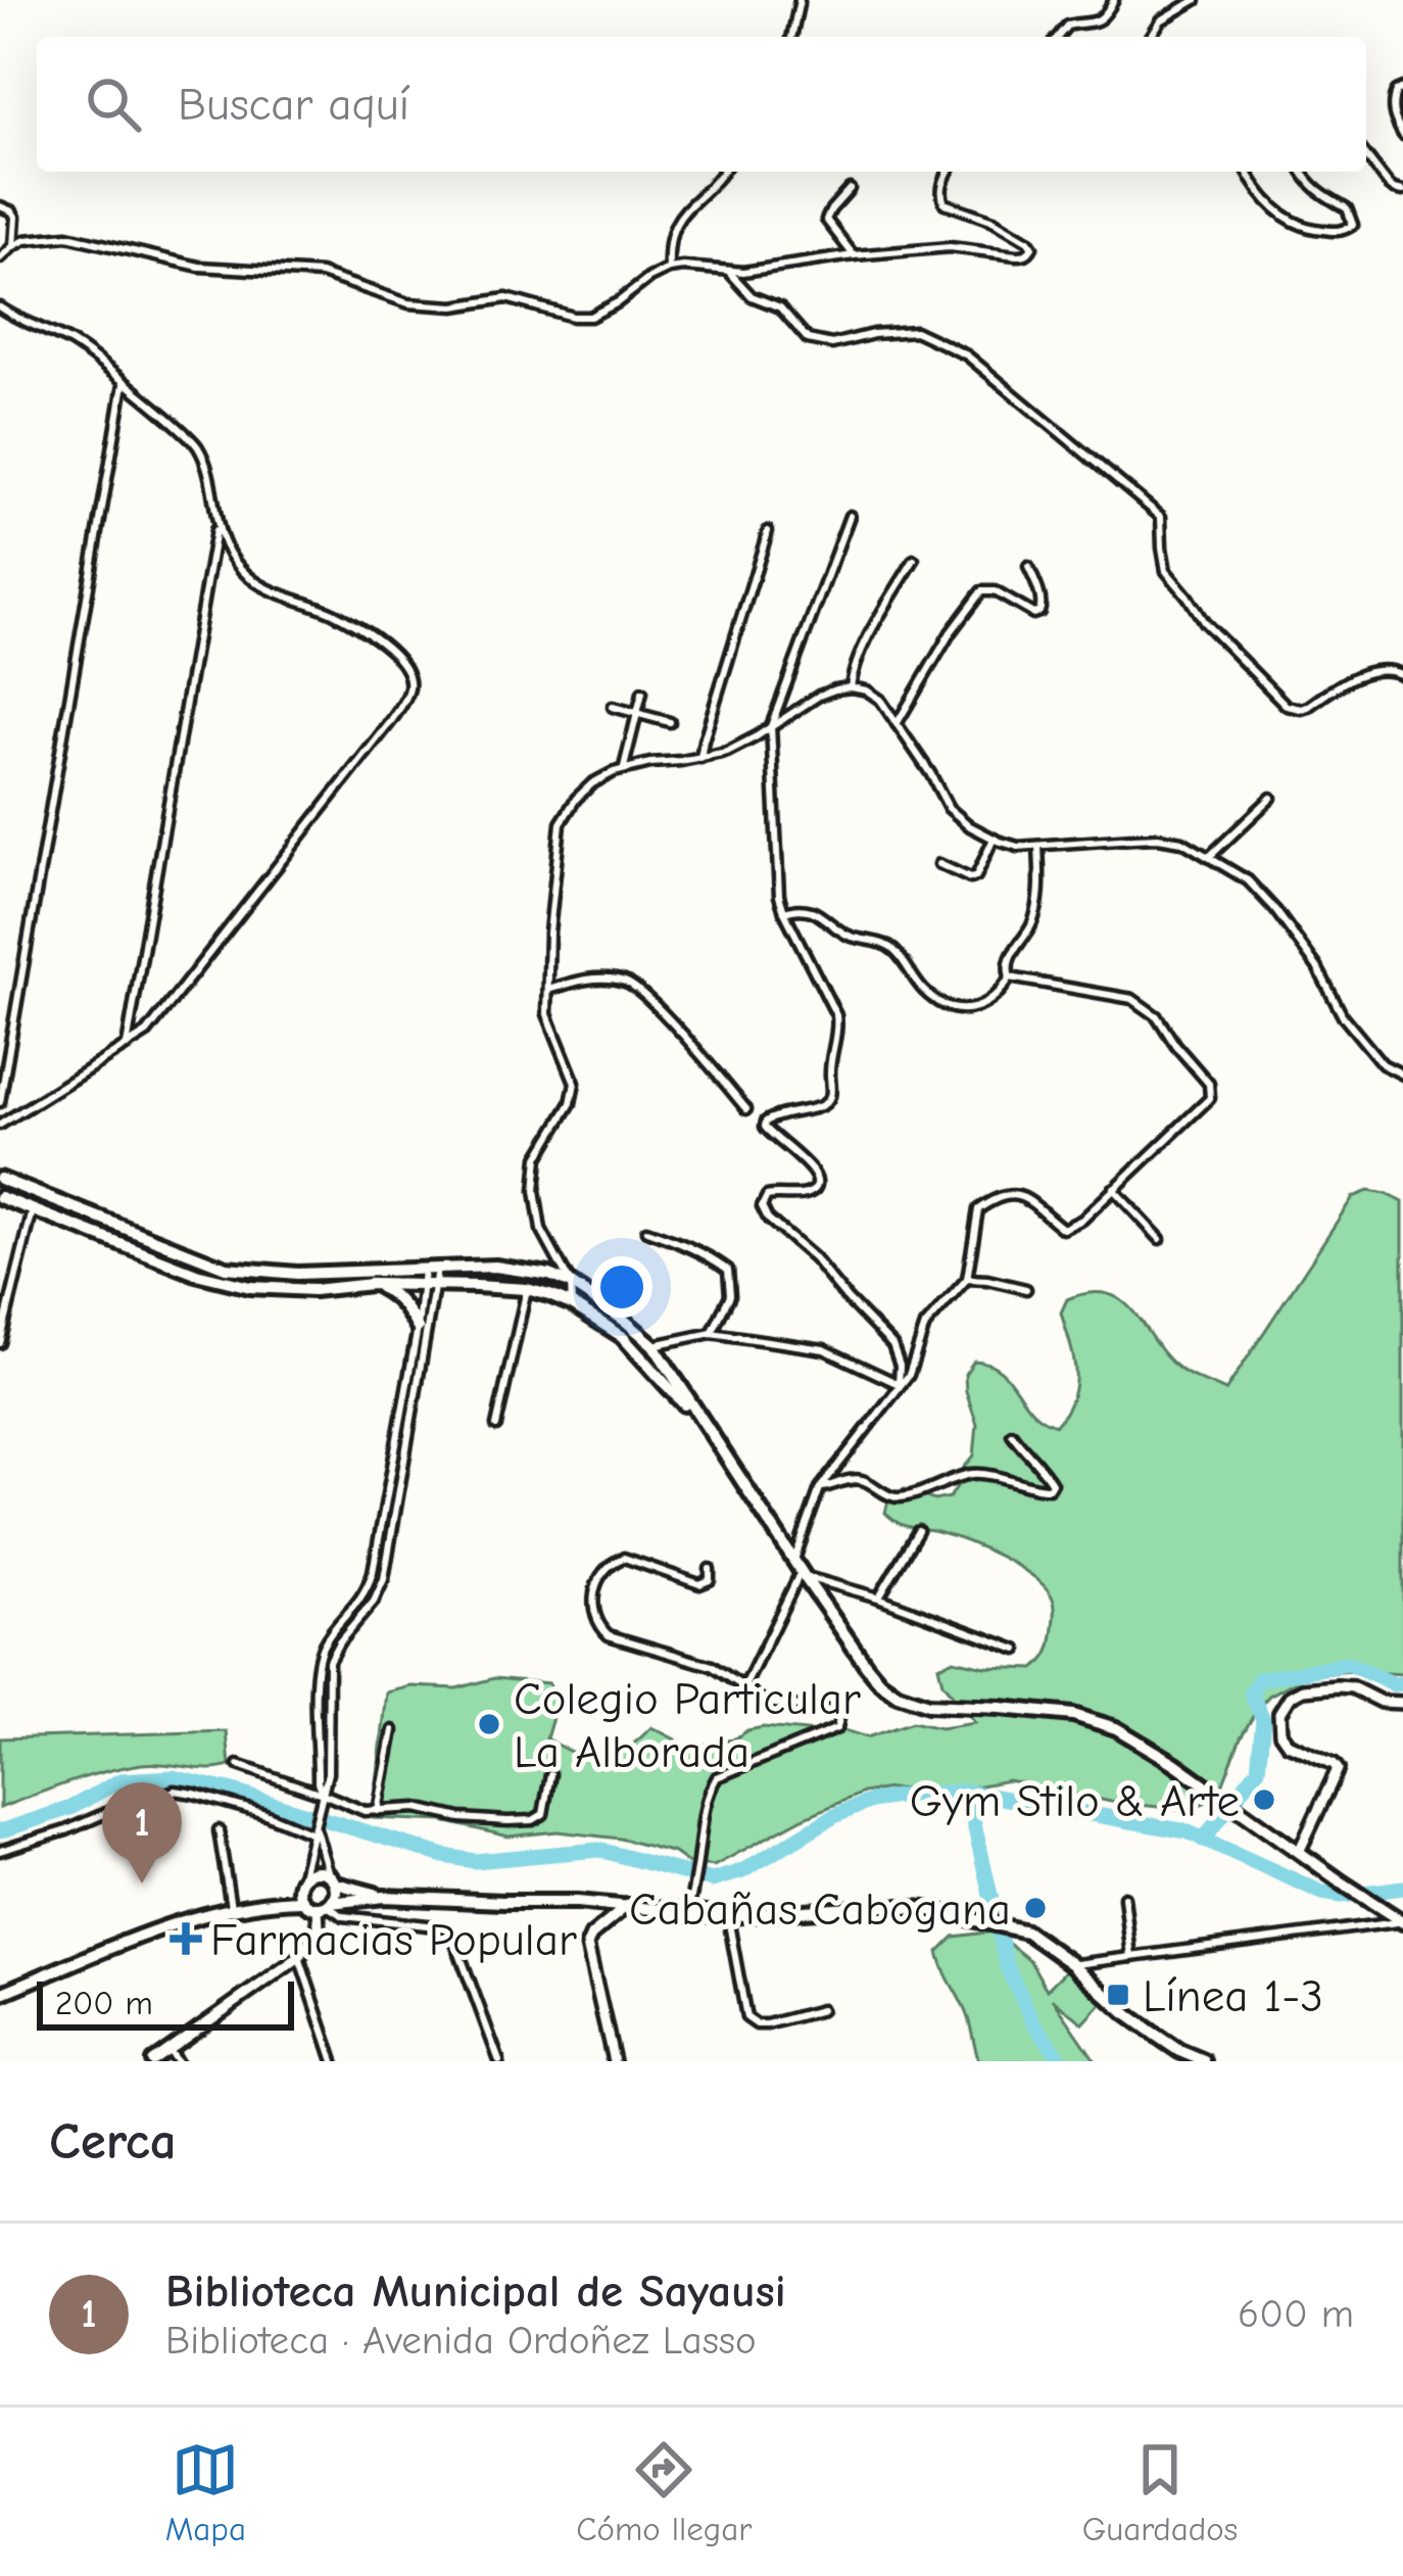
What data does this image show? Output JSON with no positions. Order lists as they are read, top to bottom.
{
  "places": {
    "other": ["Colegio Particular La Alborada", "Gym Stilo & Arte", "Cabañas Cabogana"],
    "health": ["Farmacias Popular"],
    "transit": ["Línea 1-3"]
  },
  "scale_bar": "200 m",
  "page": {
    "search": "Buscar aquí",
    "pins": "1",
    "scale": "200 m",
    "heading": "Cerca",
    "list": [
      {
        "mark": "1",
        "name": "Biblioteca Municipal de Sayausi",
        "note": "Biblioteca · Avenida Ordoñez Lasso",
        "value": "600 m"
      }
    ],
    "nav": ["Mapa", "Cómo llegar", "Guardados"]
  }
}
